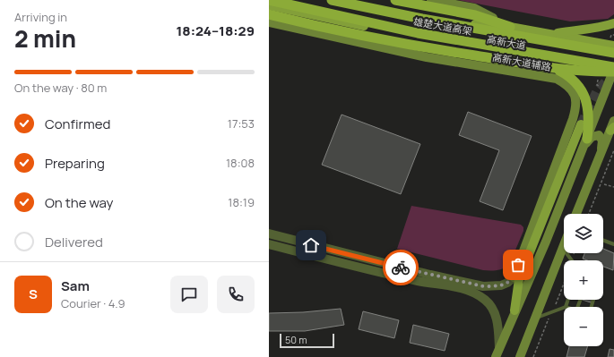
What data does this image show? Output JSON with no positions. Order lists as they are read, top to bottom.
{
  "streets": {
    "highway": ["雄楚大道高架"],
    "main road": ["高新大道", "高新大道辅路"]
  },
  "crossings": [
    ["雄楚大道高架", "高新大道"]
  ],
  "scale_bar": "50 m",
  "page": {
    "heading": ["2 min", "Arriving in", "18:24–18:29"],
    "panel": ["Sam", "Courier · 4.9"],
    "bar": "On the way · 80 m",
    "list": [
      ["Confirmed", "17:53"],
      ["Preparing", "18:08"],
      ["On the way", "18:19"],
      "Delivered"
    ],
    "map_buttons": ["+", "−"],
    "round": "S",
    "scale": "50 m"
  }
}
